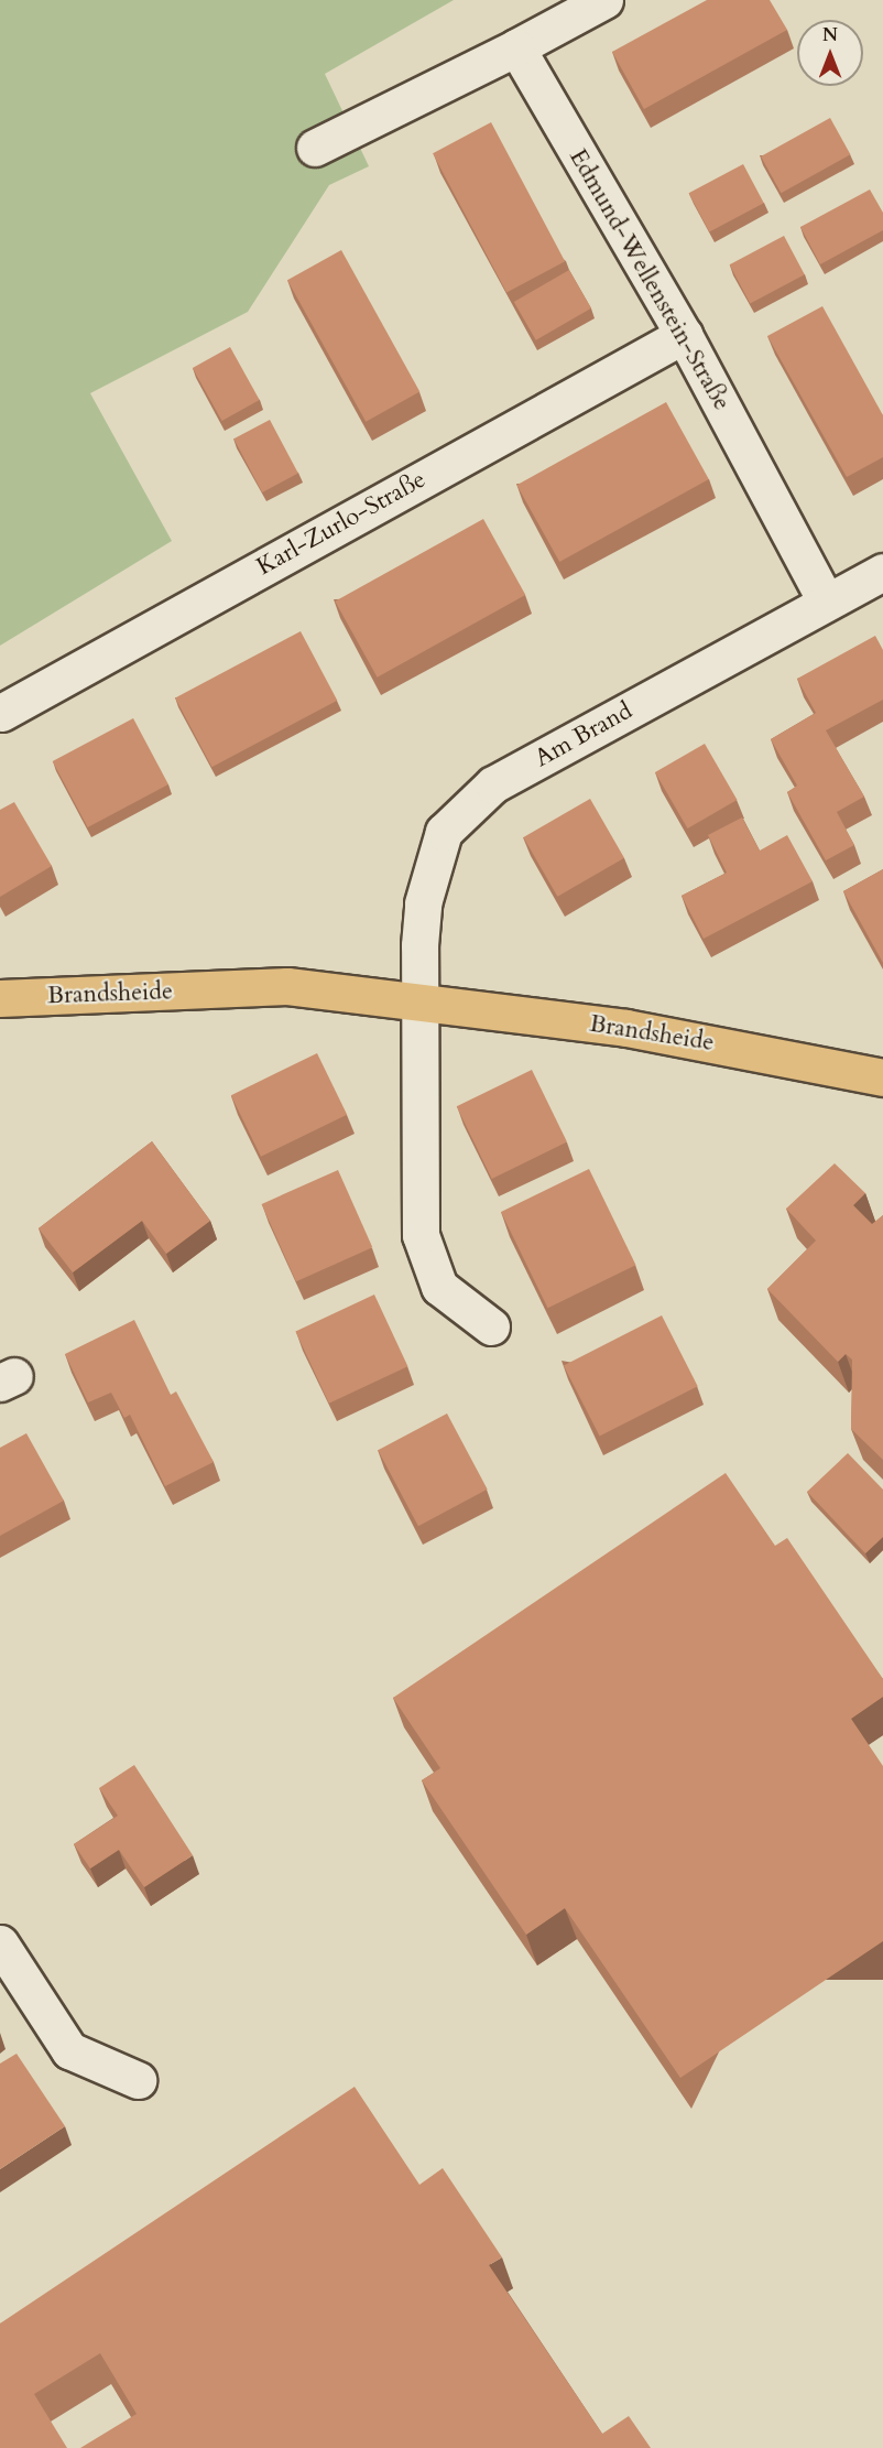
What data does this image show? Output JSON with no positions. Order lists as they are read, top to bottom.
{
  "streets": {
    "main road": ["Brandsheide"],
    "street": ["Edmund-Wellenstein-Straße", "Karl-Zurlo-Straße", "Am Brand"]
  },
  "crossings": [
    ["Edmund-Wellenstein-Straße", "Karl-Zurlo-Straße"],
    ["Edmund-Wellenstein-Straße", "Am Brand"],
    ["Am Brand", "Brandsheide"]
  ],
  "north": "top"
}
